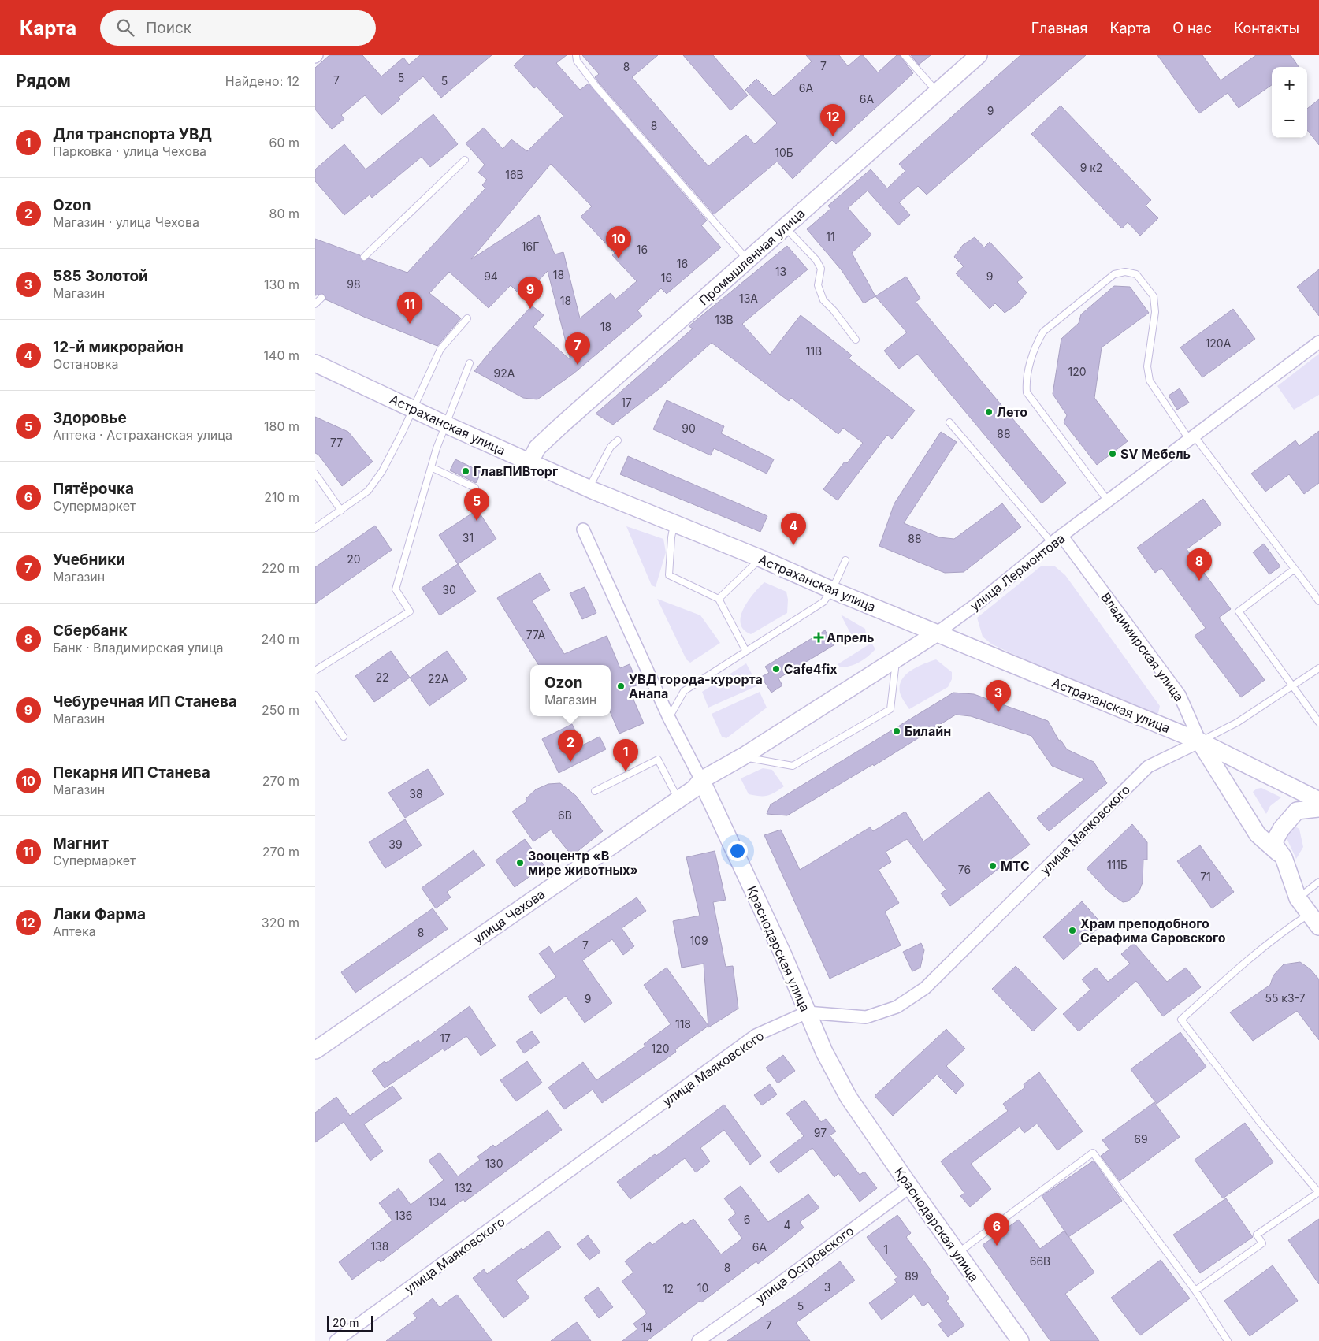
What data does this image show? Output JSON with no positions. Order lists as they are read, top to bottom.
{
  "streets": {
    "street": [
      "Промышленная улица",
      "Астраханская улица",
      "улица Лермонтова",
      "Владимирская улица",
      "улица Маяковского",
      "улица Чехова",
      "Краснодарская улица",
      "улица Островского"
    ]
  },
  "crossings": [
    ["Промышленная улица", "Астраханская улица"],
    ["Астраханская улица", "улица Лермонтова"],
    ["Астраханская улица", "Владимирская улица"],
    ["Астраханская улица", "улица Маяковского"],
    ["улица Лермонтова", "Владимирская улица"],
    ["улица Лермонтова", "улица Чехова"],
    ["улица Лермонтова", "Краснодарская улица"],
    ["Владимирская улица", "улица Маяковского"],
    ["улица Маяковского", "Краснодарская улица"],
    ["улица Чехова", "Краснодарская улица"],
    ["Краснодарская улица", "улица Островского"]
  ],
  "places": {
    "other": [
      "Лето",
      "SV Мебель",
      "ГлавПИВторг",
      "Cafe4fix",
      "УВД города-курорта Анапа",
      "Билайн",
      "Зооцентр «В мире животных»",
      "МТС",
      "Храм преподобного Серафима Саровского"
    ],
    "health": ["Апрель"]
  },
  "house_numbers": [
    "7",
    "8",
    "5",
    "7",
    "5",
    "6А",
    "6А",
    "9",
    "8",
    "10Б",
    "9 к2",
    "16В",
    "11",
    "16Г",
    "16",
    "16",
    "13",
    "18",
    "94",
    "9",
    "16",
    "98",
    "13А",
    "18",
    "13В",
    "18",
    "120А",
    "11В",
    "120",
    "92А",
    "17",
    "90",
    "88",
    "77",
    "31",
    "88",
    "20",
    "30",
    "77А",
    "22",
    "22А",
    "38",
    "6В",
    "39",
    "111Б",
    "76",
    "71",
    "8",
    "109",
    "7",
    "55 к3-7",
    "9",
    "118",
    "17",
    "120",
    "97",
    "69",
    "130",
    "132",
    "134",
    "136",
    "6",
    "4",
    "138",
    "6А",
    "1",
    "66В",
    "8",
    "89",
    "3",
    "10",
    "12",
    "5",
    "7",
    "14"
  ],
  "scale_bar": "20 m",
  "page": {
    "header": "Карта",
    "search": "Поиск",
    "nav": [
      "Главная",
      "Карта",
      "О нас",
      "Контакты"
    ],
    "heading": ["Рядом", "Найдено: 12"],
    "map_buttons": ["+", "−"],
    "pins": [
      "12",
      "10",
      "9",
      "11",
      "7",
      "5",
      "4",
      "8",
      "3",
      "2",
      "1",
      "6"
    ],
    "list": [
      {
        "mark": "1",
        "name": "Для транспорта УВД",
        "note": "Парковка · улица Чехова",
        "value": "60 m"
      },
      {
        "mark": "2",
        "name": "Ozon",
        "note": "Магазин · улица Чехова",
        "value": "80 m"
      },
      {
        "mark": "3",
        "name": "585 Золотой",
        "note": "Магазин",
        "value": "130 m"
      },
      {
        "mark": "4",
        "name": "12-й микрорайон",
        "note": "Остановка",
        "value": "140 m"
      },
      {
        "mark": "5",
        "name": "Здоровье",
        "note": "Аптека · Астраханская улица",
        "value": "180 m"
      },
      {
        "mark": "6",
        "name": "Пятёрочка",
        "note": "Супермаркет",
        "value": "210 m"
      },
      {
        "mark": "7",
        "name": "Учебники",
        "note": "Магазин",
        "value": "220 m"
      },
      {
        "mark": "8",
        "name": "Сбербанк",
        "note": "Банк · Владимирская улица",
        "value": "240 m"
      },
      {
        "mark": "9",
        "name": "Чебуречная ИП Станева",
        "note": "Магазин",
        "value": "250 m"
      },
      {
        "mark": "10",
        "name": "Пекарня ИП Станева",
        "note": "Магазин",
        "value": "270 m"
      },
      {
        "mark": "11",
        "name": "Магнит",
        "note": "Супермаркет",
        "value": "270 m"
      },
      {
        "mark": "12",
        "name": "Лаки Фарма",
        "note": "Аптека",
        "value": "320 m"
      }
    ],
    "popup": ["Ozon", "Магазин"],
    "scale": "20 m"
  }
}
